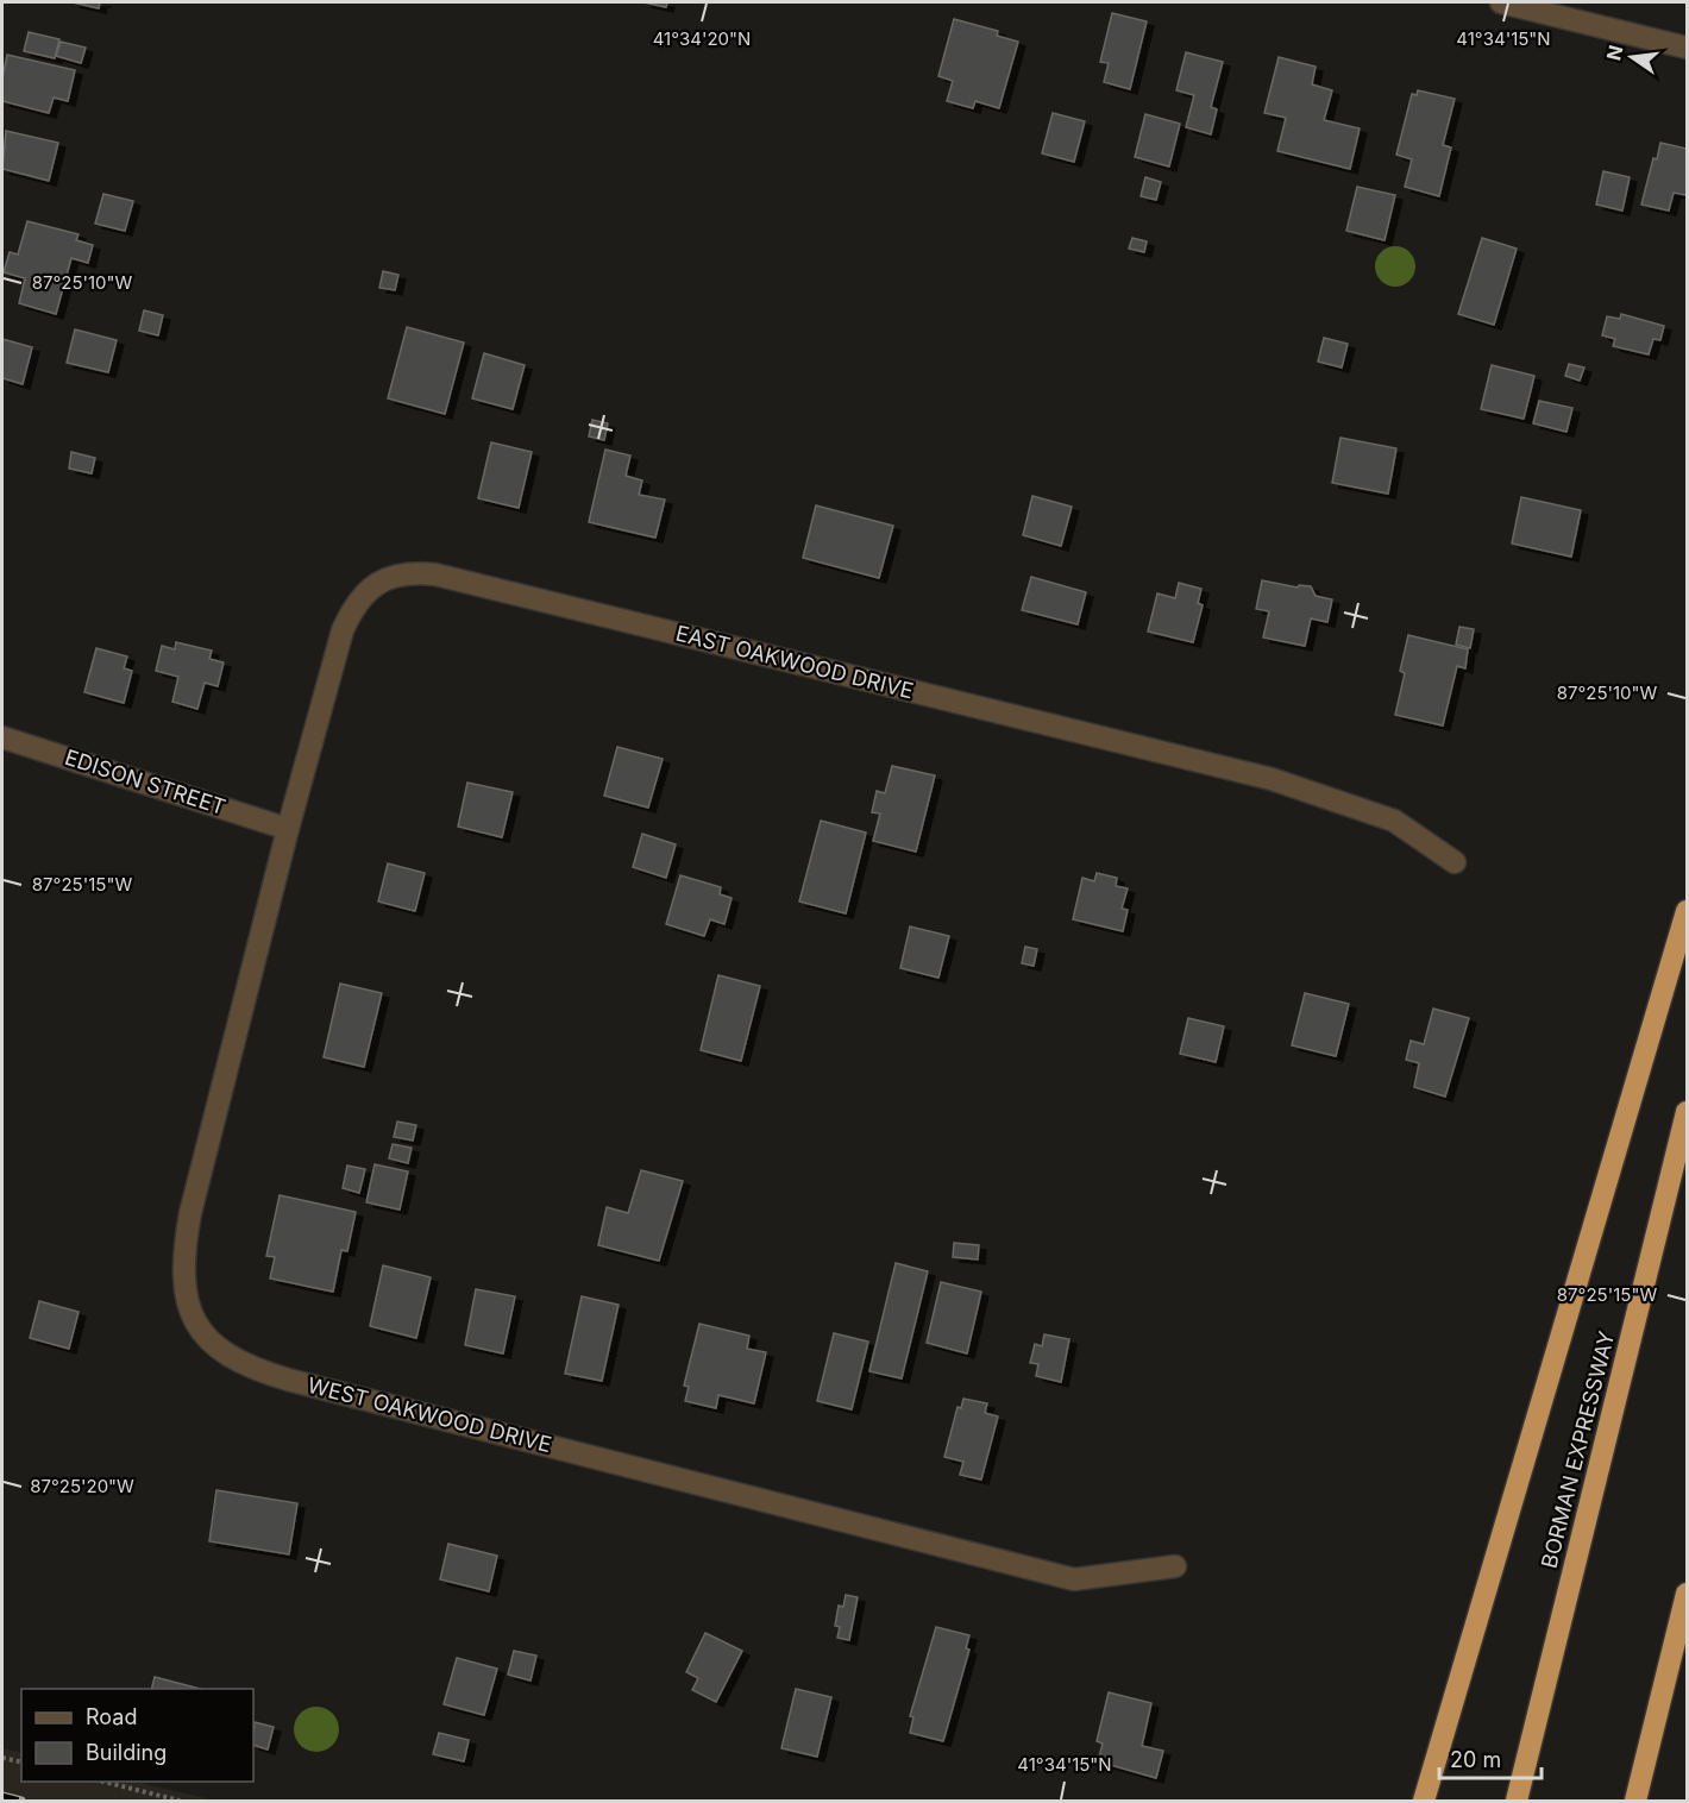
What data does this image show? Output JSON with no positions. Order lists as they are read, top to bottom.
{
  "streets": {
    "highway": ["BORMAN EXPRESSWAY"],
    "street": ["EAST OAKWOOD DRIVE", "EDISON STREET", "WEST OAKWOOD DRIVE"]
  },
  "crossings": [
    ["EAST OAKWOOD DRIVE", "EDISON STREET"],
    ["EAST OAKWOOD DRIVE", "WEST OAKWOOD DRIVE"],
    ["EDISON STREET", "WEST OAKWOOD DRIVE"]
  ],
  "legend": ["Road", "Building"],
  "scale_bar": "20 m",
  "north": "left",
  "coordinates": [
    "41°34'20\"N",
    "41°34'15\"N",
    "87°25'10\"W",
    "87°25'15\"W",
    "87°25'20\"W"
  ]
}
